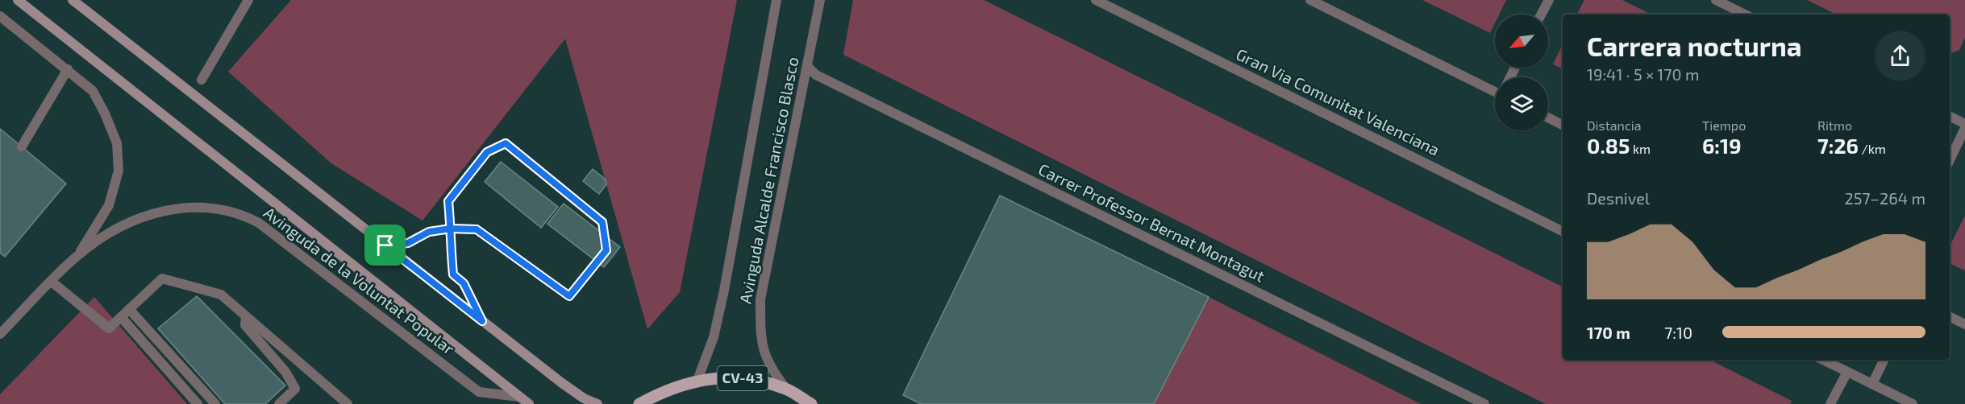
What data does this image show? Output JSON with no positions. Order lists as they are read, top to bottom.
{
  "streets": {
    "main road": ["Avinguda de la Voluntat Popular", "CV-43"],
    "street": ["Gran Via Comunitat Valenciana", "Avinguda Alcalde Francisco Blasco", "Carrer Professor Bernat Montagut"]
  },
  "crossings": [
    ["Avinguda Alcalde Francisco Blasco", "Carrer Professor Bernat Montagut"],
    ["Avinguda Alcalde Francisco Blasco", "CV-43"]
  ],
  "north": "bottom left",
  "page": {
    "heading": ["Carrera nocturna", "19:41 · 5 × 170 m"],
    "stats": [
      ["Distancia", "0.85 km"],
      ["Tiempo", "6:19"],
      ["Ritmo", "7:26 /km"]
    ],
    "chart": ["Desnivel", "257–264 m"],
    "list": [
      {
        "name": "170 m",
        "note": "7:10"
      }
    ]
  }
}
